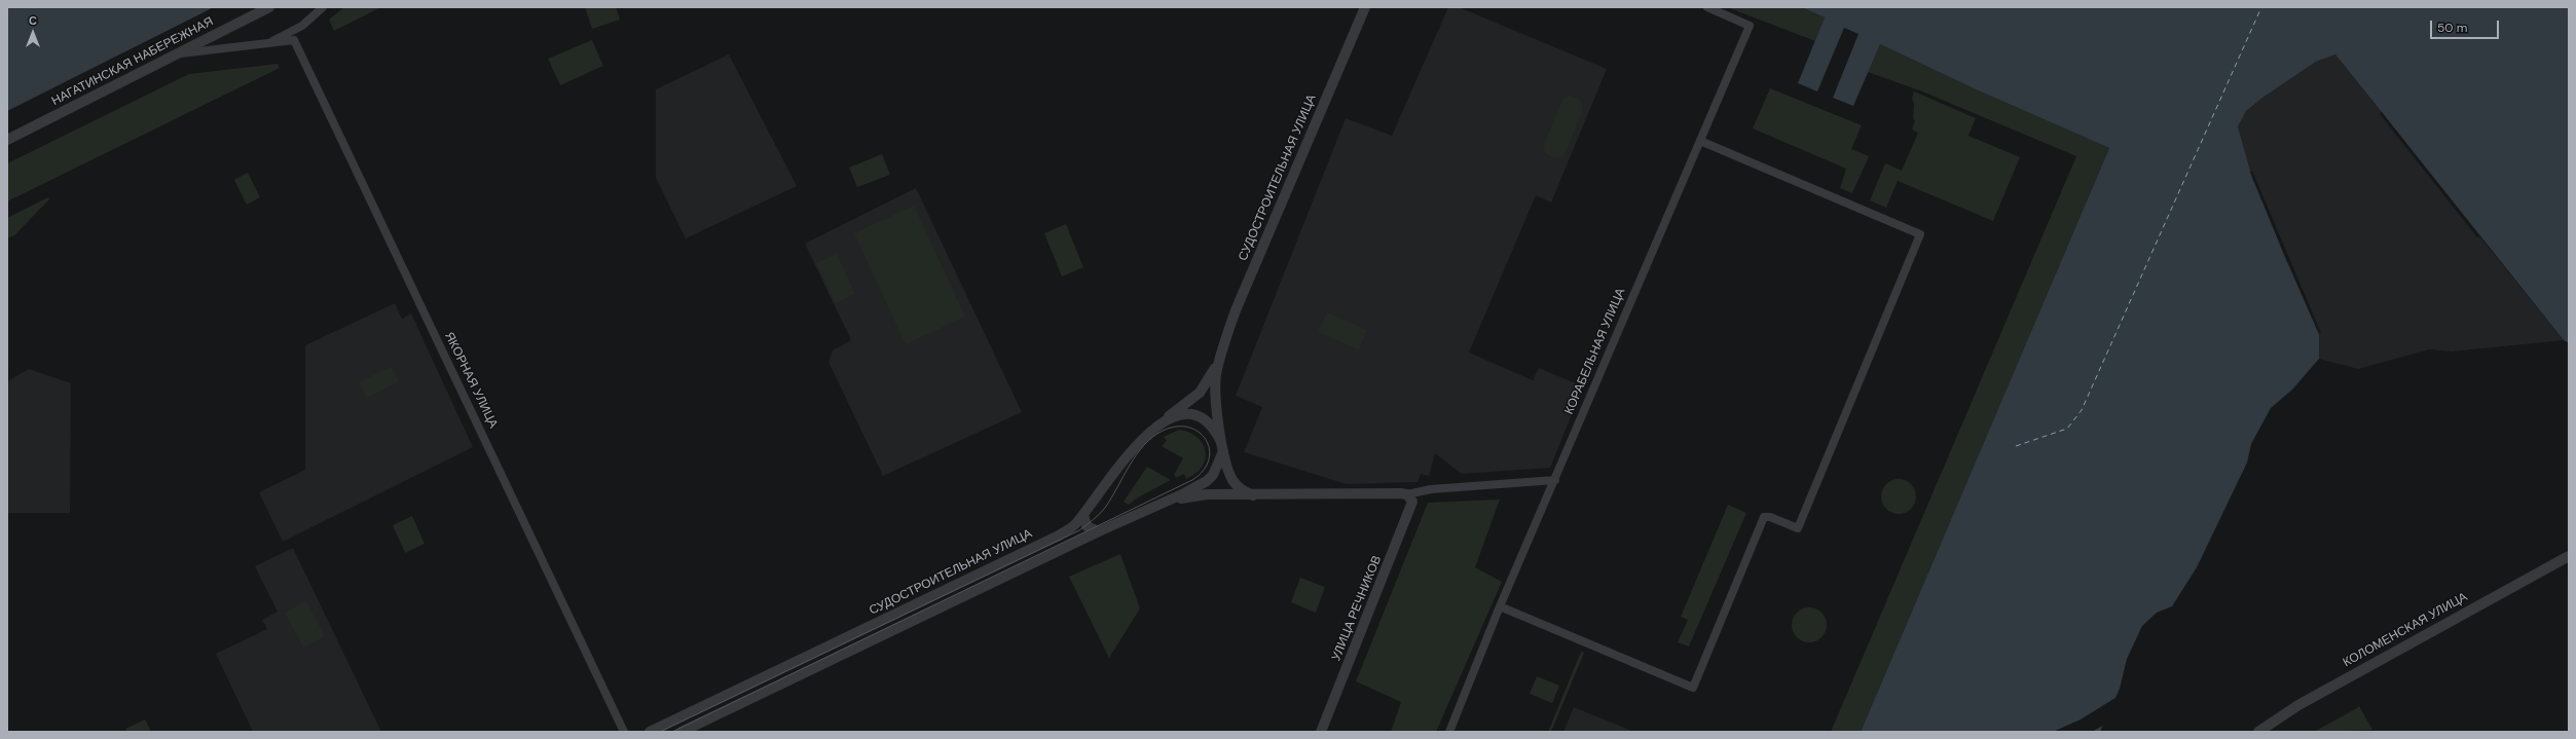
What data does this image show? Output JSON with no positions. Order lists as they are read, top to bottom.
{
  "streets": {
    "street": [
      "НАГАТИНСКАЯ НАБЕРЕЖНАЯ",
      "СУДОСТРОИТЕЛЬНАЯ УЛИЦА",
      "КОРАБЕЛЬНАЯ УЛИЦА",
      "ЯКОРНАЯ УЛИЦА",
      "УЛИЦА РЕЧНИКОВ",
      "КОЛОМЕНСКАЯ УЛИЦА"
    ]
  },
  "scale_bar": "50 m",
  "north": "top"
}
